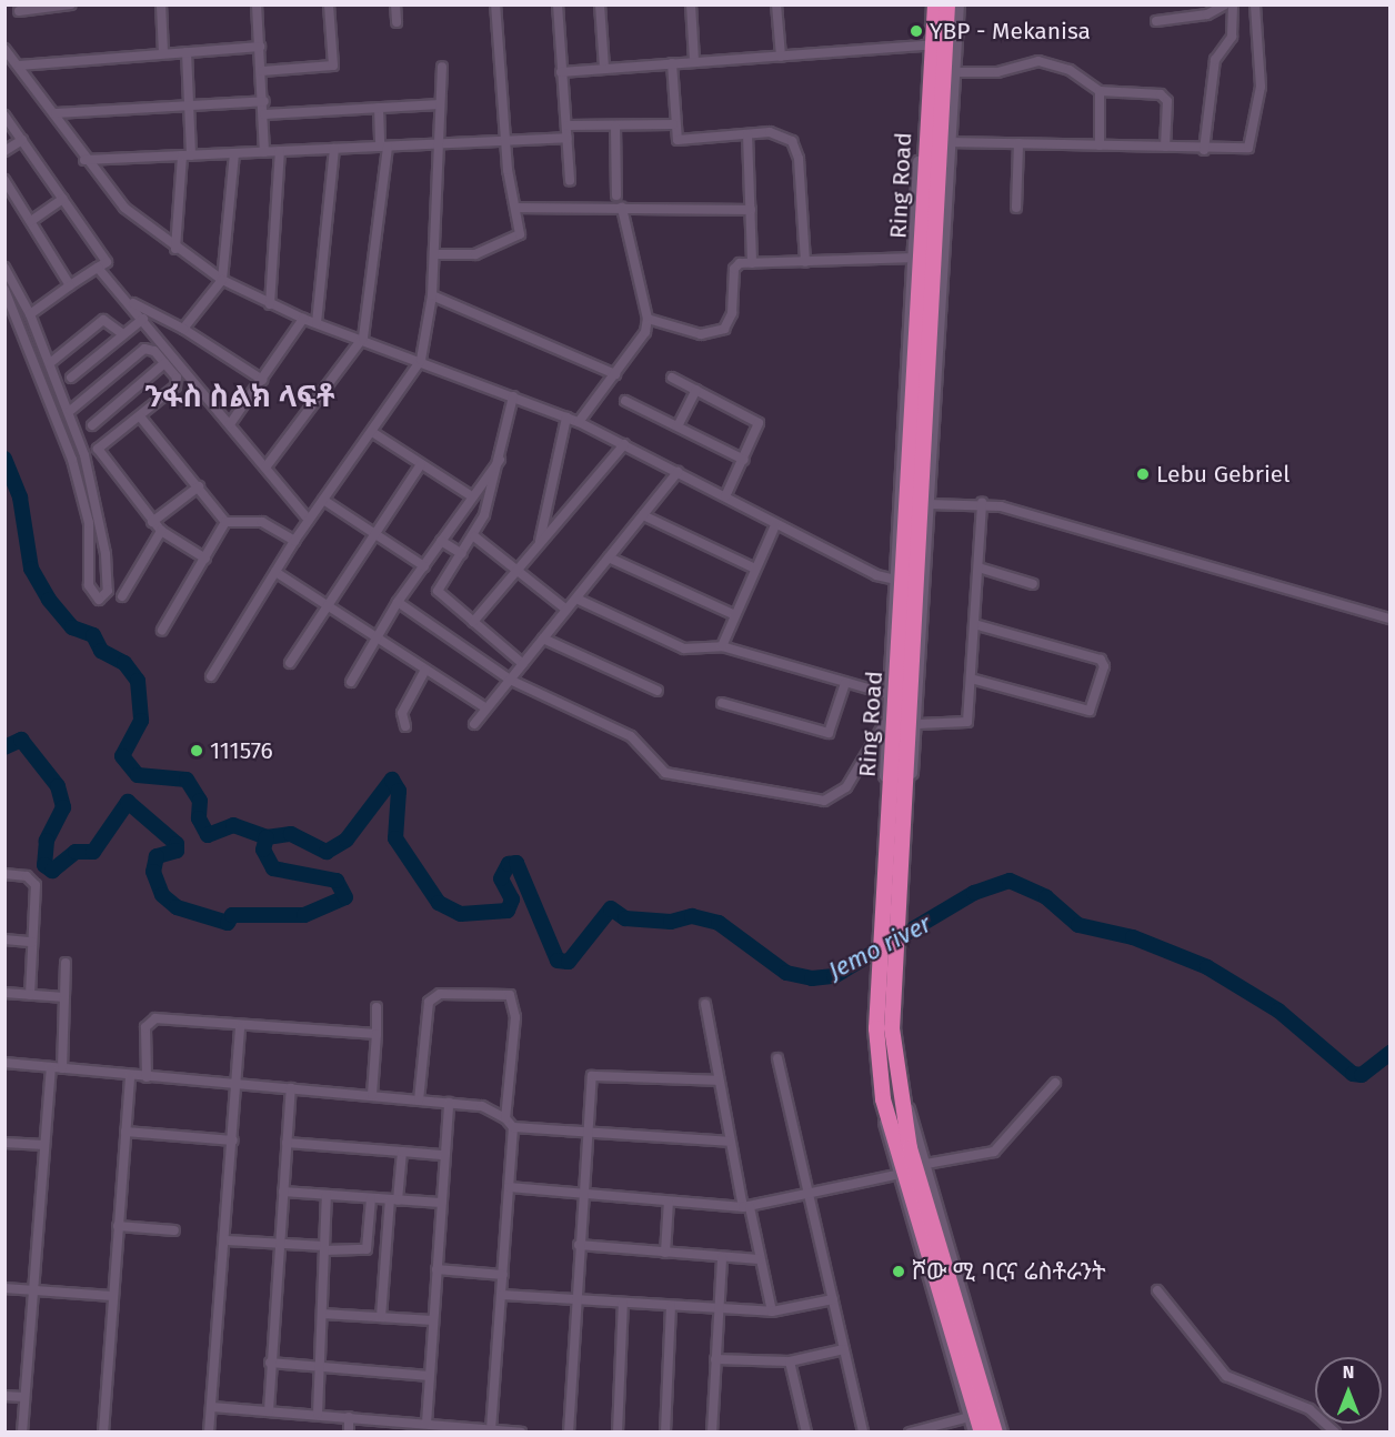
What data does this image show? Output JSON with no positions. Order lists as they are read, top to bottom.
{
  "streets": {
    "highway": ["Ring Road"]
  },
  "districts": ["ንፋስ ስልክ ላፍቶ"],
  "water": ["Jemo river"],
  "places": [
    "YBP - Mekanisa",
    "Lebu Gebriel",
    "111576",
    "ሾው ሚ ባርና ሬስቶራንት"
  ],
  "north": "top"
}
